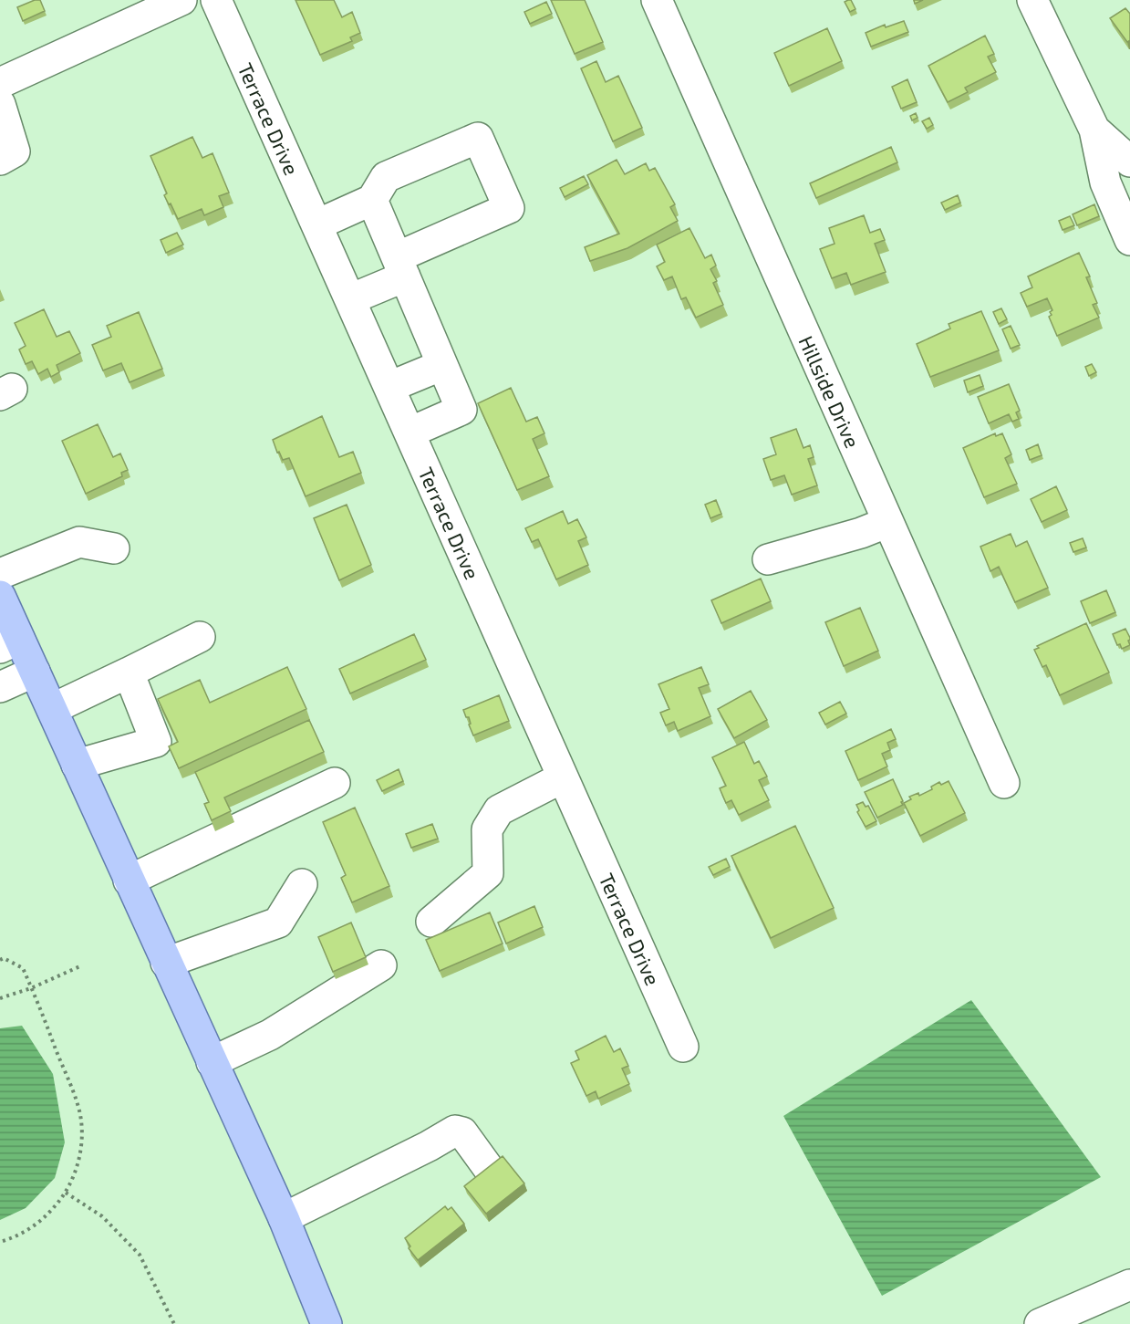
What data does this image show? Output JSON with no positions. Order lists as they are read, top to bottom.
{
  "streets": {
    "street": ["Terrace Drive", "Hillside Drive"]
  }
}
